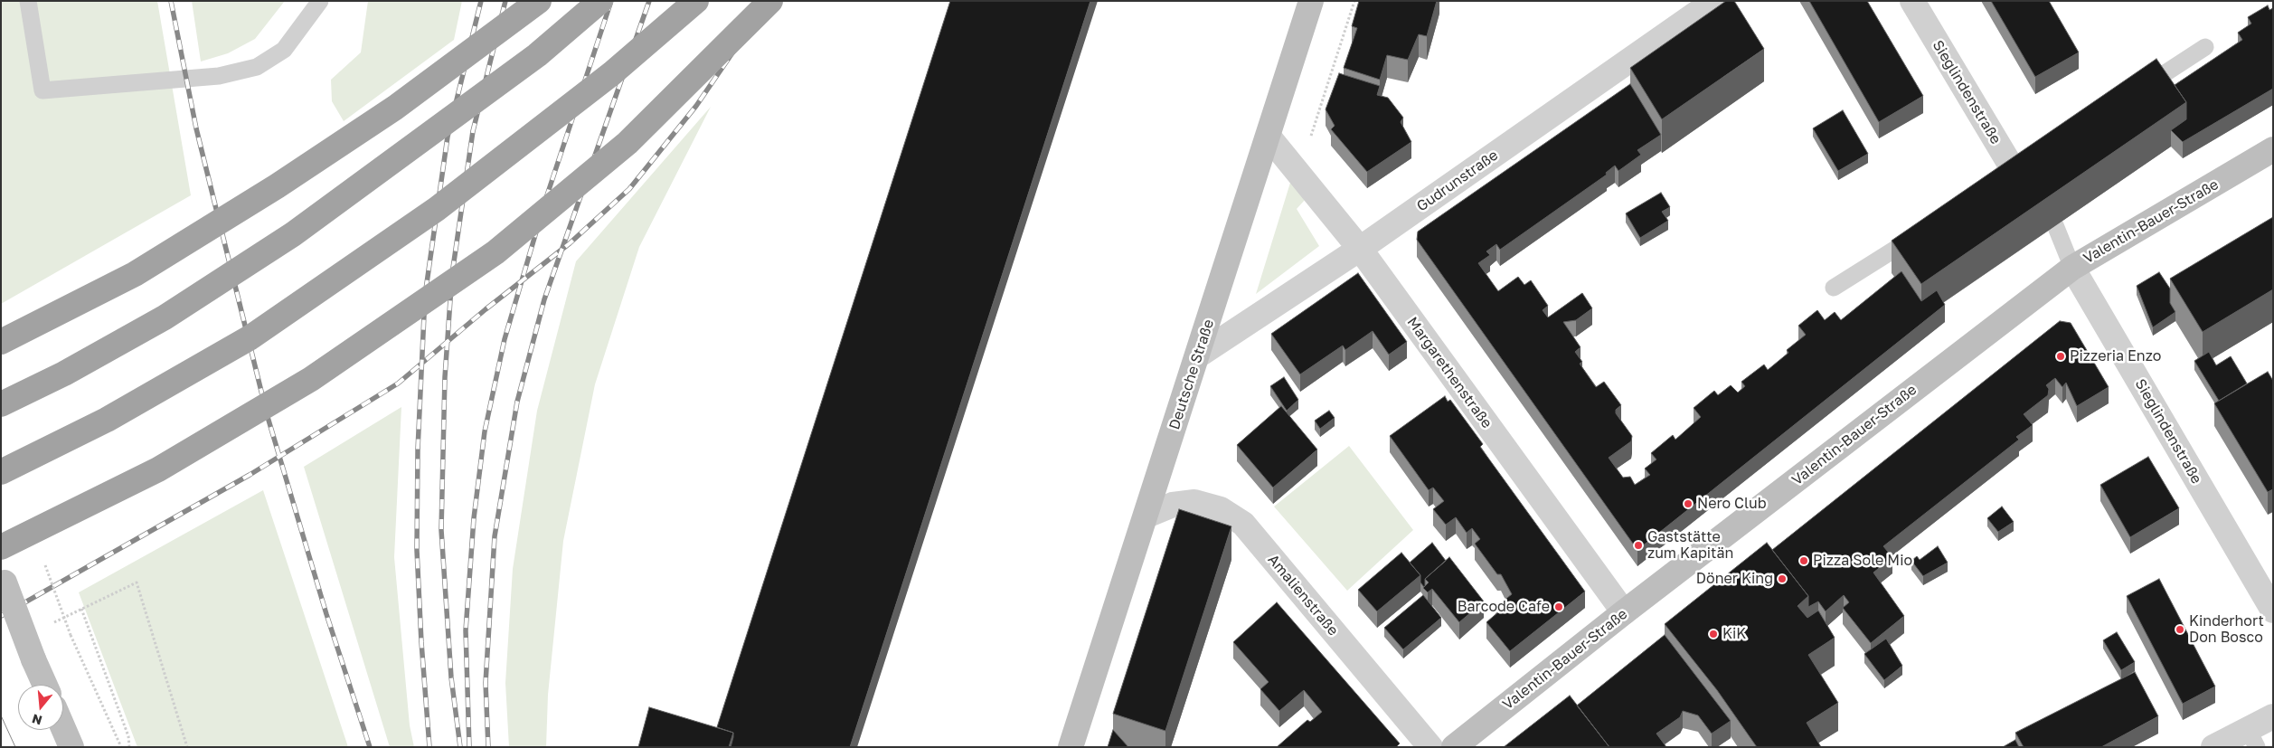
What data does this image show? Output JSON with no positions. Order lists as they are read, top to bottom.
{
  "streets": {
    "main road": ["Valentin-Bauer-Straße", "Deutsche Straße"],
    "street": [
      "Sieglindenstraße",
      "Gudrunstraße",
      "Margarethenstraße",
      "Amalienstraße"
    ]
  },
  "crossings": [
    ["Sieglindenstraße", "Valentin-Bauer-Straße"],
    ["Gudrunstraße", "Margarethenstraße"],
    ["Gudrunstraße", "Deutsche Straße"],
    ["Valentin-Bauer-Straße", "Margarethenstraße"],
    ["Margarethenstraße", "Deutsche Straße"],
    ["Deutsche Straße", "Amalienstraße"]
  ],
  "places": [
    "Pizzeria Enzo",
    "Nero Club",
    "Gaststätte zum Kapitän",
    "Pizza Sole Mio",
    "Döner King",
    "Barcode Cafe",
    "Kinderhort Don Bosco",
    "KiK"
  ],
  "north": "bottom"
}
